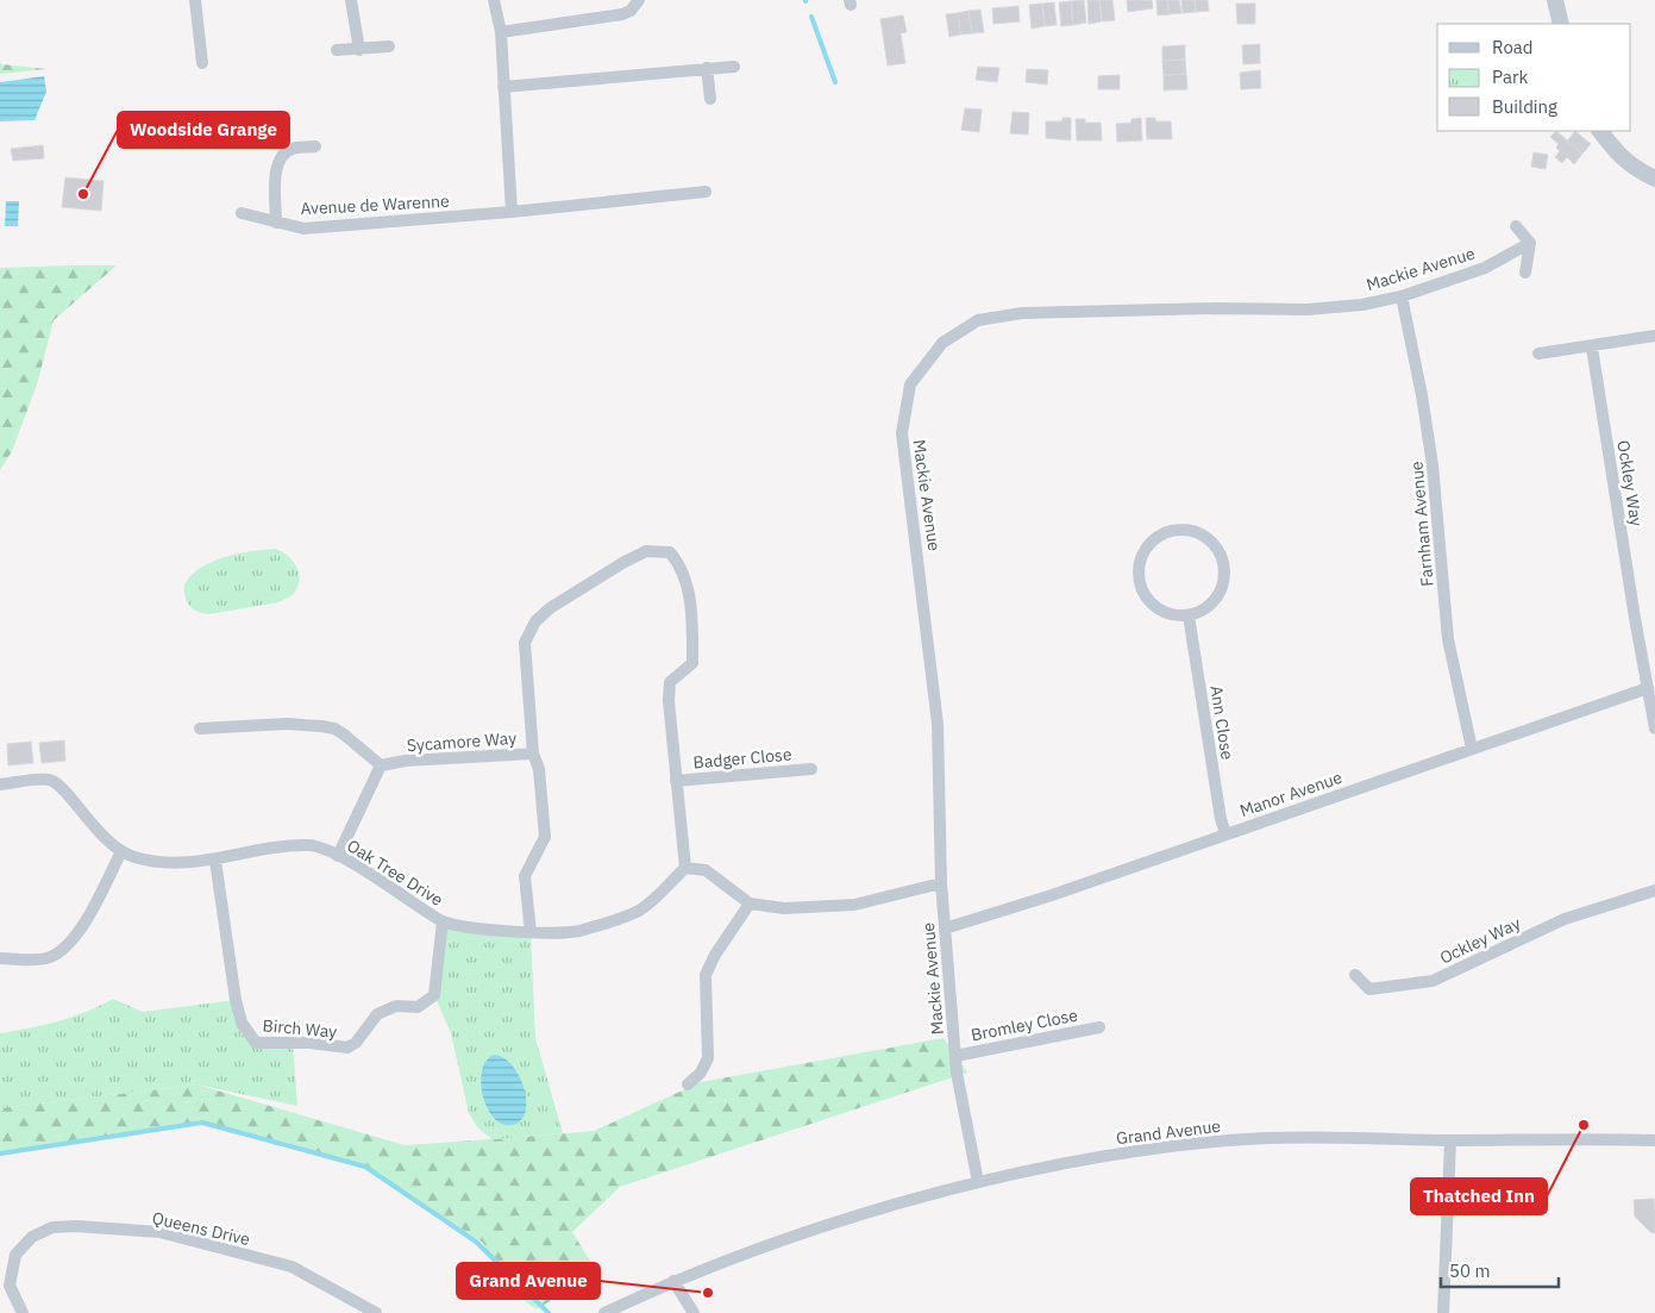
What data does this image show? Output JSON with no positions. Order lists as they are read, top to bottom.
{
  "streets": {
    "street": [
      "Avenue de Warenne",
      "Mackie Avenue",
      "Ockley Way",
      "Farnham Avenue",
      "Ann Close",
      "Sycamore Way",
      "Badger Close",
      "Manor Avenue",
      "Oak Tree Drive",
      "Bromley Close",
      "Birch Way",
      "Grand Avenue",
      "Queens Drive"
    ]
  },
  "crossings": [
    ["Mackie Avenue", "Farnham Avenue"],
    ["Mackie Avenue", "Manor Avenue"],
    ["Mackie Avenue", "Bromley Close"],
    ["Mackie Avenue", "Grand Avenue"],
    ["Ockley Way", "Manor Avenue"],
    ["Farnham Avenue", "Manor Avenue"],
    ["Ann Close", "Manor Avenue"],
    ["Sycamore Way", "Badger Close"],
    ["Sycamore Way", "Oak Tree Drive"],
    ["Badger Close", "Oak Tree Drive"],
    ["Oak Tree Drive", "Birch Way"]
  ],
  "places": ["Woodside Grange", "Thatched Inn", "Grand Avenue"],
  "legend": ["Road", "Park", "Building"],
  "scale_bar": "50 m"
}
